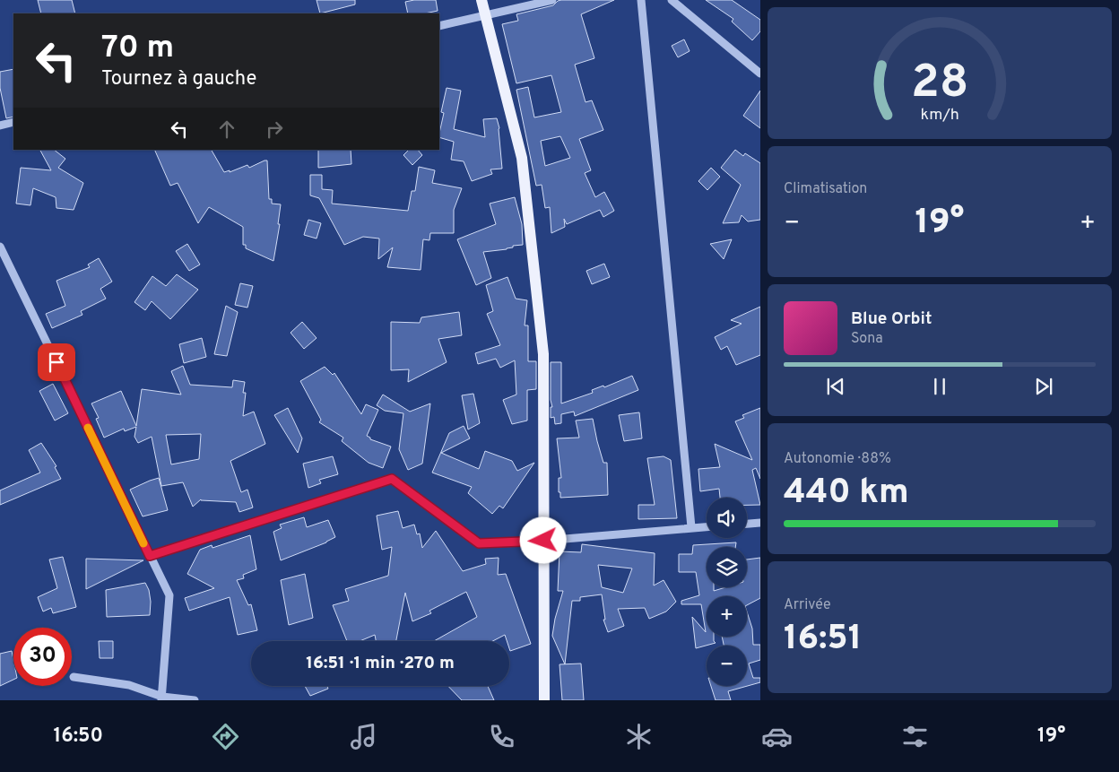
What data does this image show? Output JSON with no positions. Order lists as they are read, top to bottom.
{
  "page": {
    "turn": ["70 m", "Tournez à gauche"],
    "tile": [
      "Climatisation",
      ["Autonomie · 88%", "440 km"],
      ["Arrivée", "16:51"]
    ],
    "heat": ["−", "19°", "+"],
    "song": ["Blue Orbit", "Sona"],
    "map_buttons": ["+", "−"],
    "limit": "30",
    "trip": "16:51 · 1 min · 270 m",
    "tabs": ["16:50", "19°"],
    "gauge": ["28", "km/h"]
  }
}
